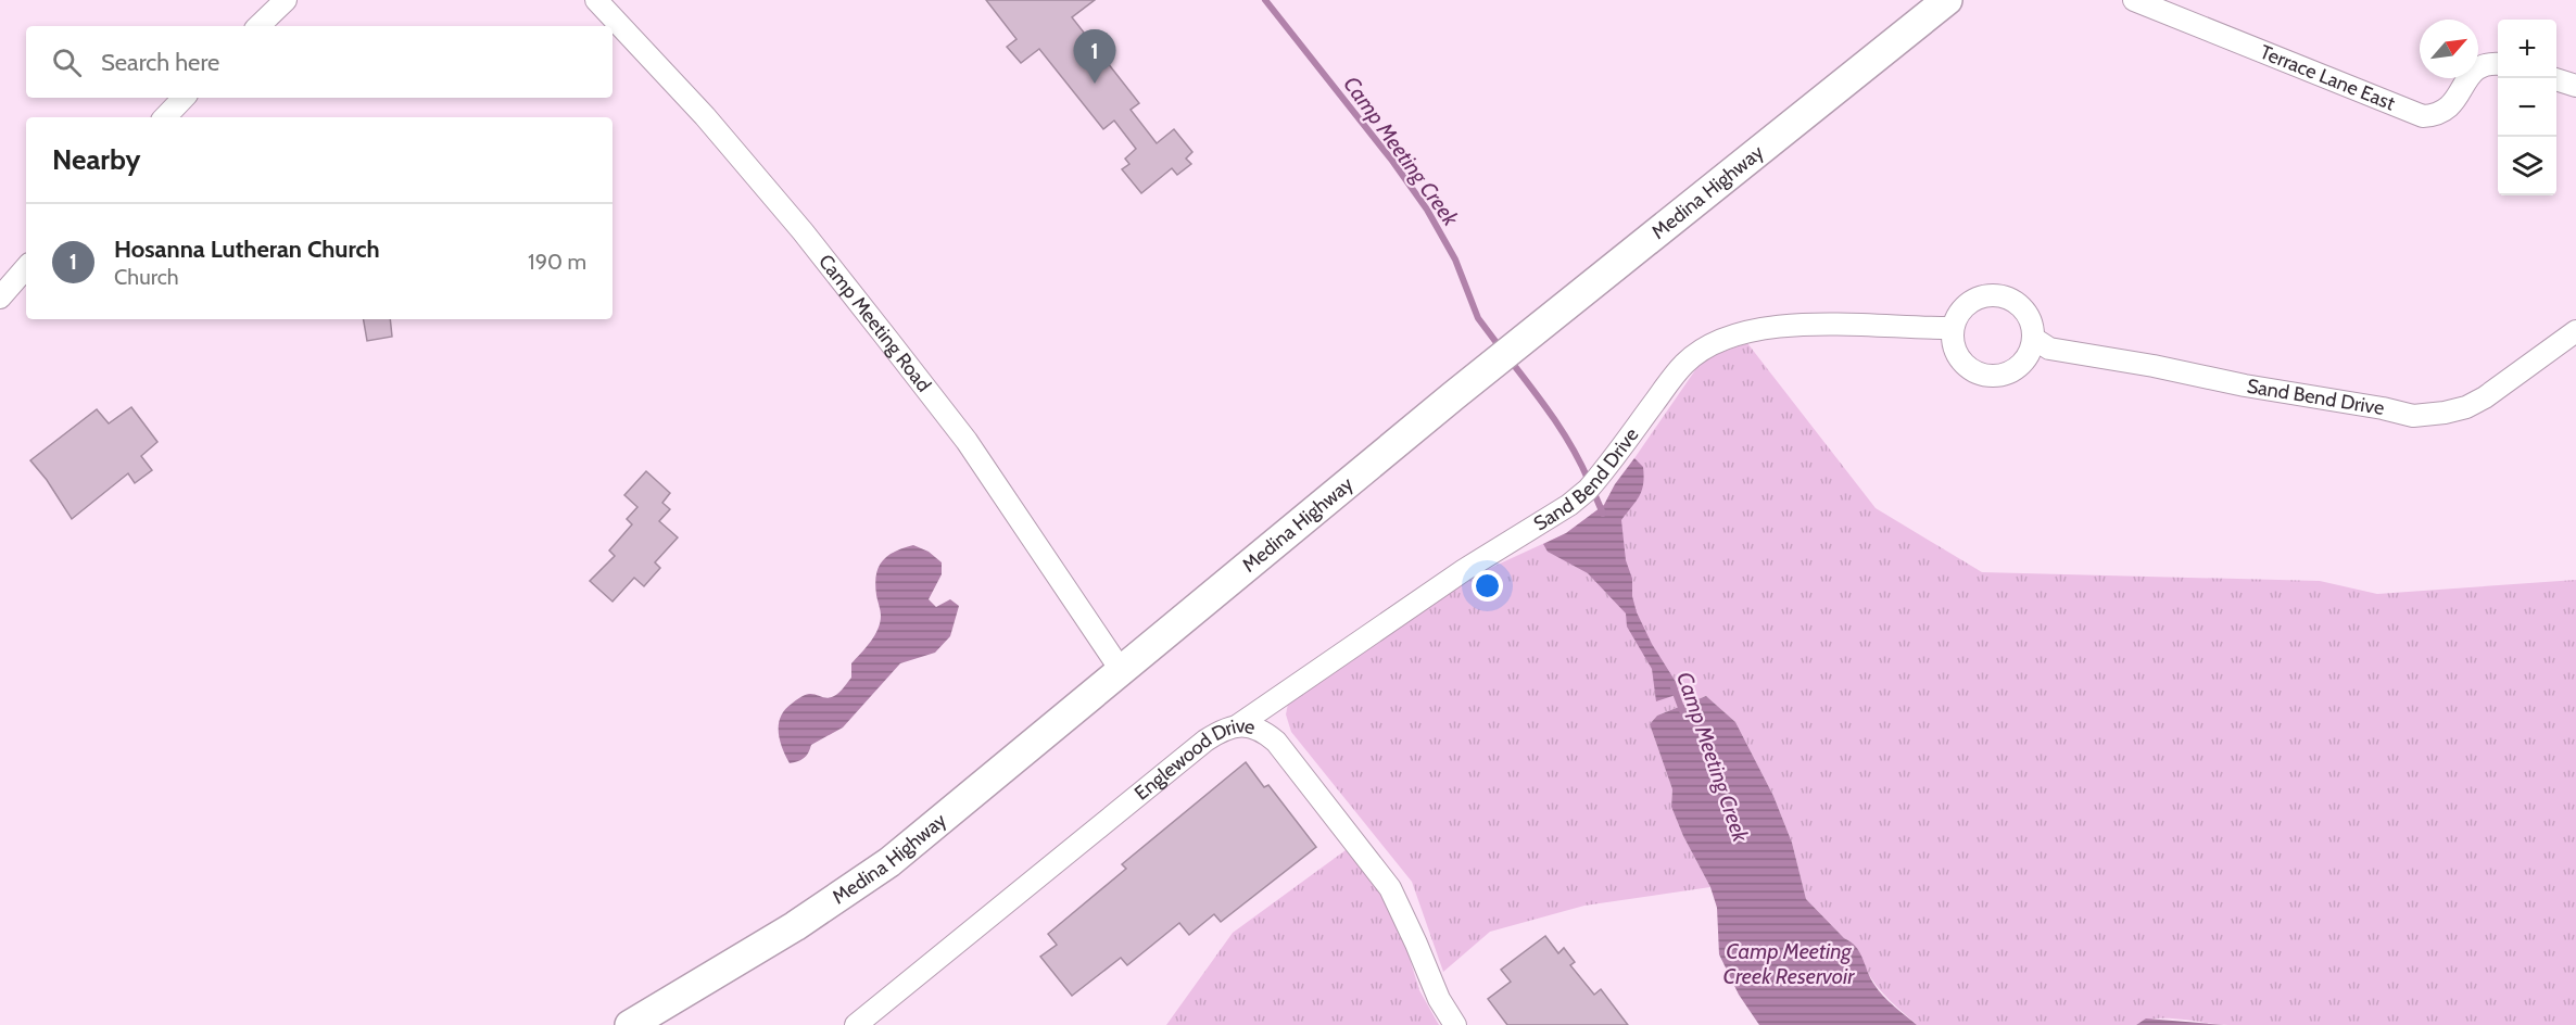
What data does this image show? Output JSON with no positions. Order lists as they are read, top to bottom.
{
  "streets": {
    "main road": ["Medina Highway"],
    "street": [
      "Terrace Lane East",
      "Camp Meeting Road",
      "Sand Bend Drive",
      "Englewood Drive"
    ]
  },
  "crossings": [
    ["Medina Highway", "Camp Meeting Road"],
    ["Sand Bend Drive", "Englewood Drive"]
  ],
  "water": ["Camp Meeting Creek", "Camp Meeting Creek Reservoir"],
  "north": "top right",
  "page": {
    "map_buttons": ["+", "−"],
    "search": "Search here",
    "pins": "1",
    "heading": "Nearby",
    "list": [
      {
        "mark": "1",
        "name": "Hosanna Lutheran Church",
        "note": "Church",
        "value": "190 m"
      }
    ]
  }
}
